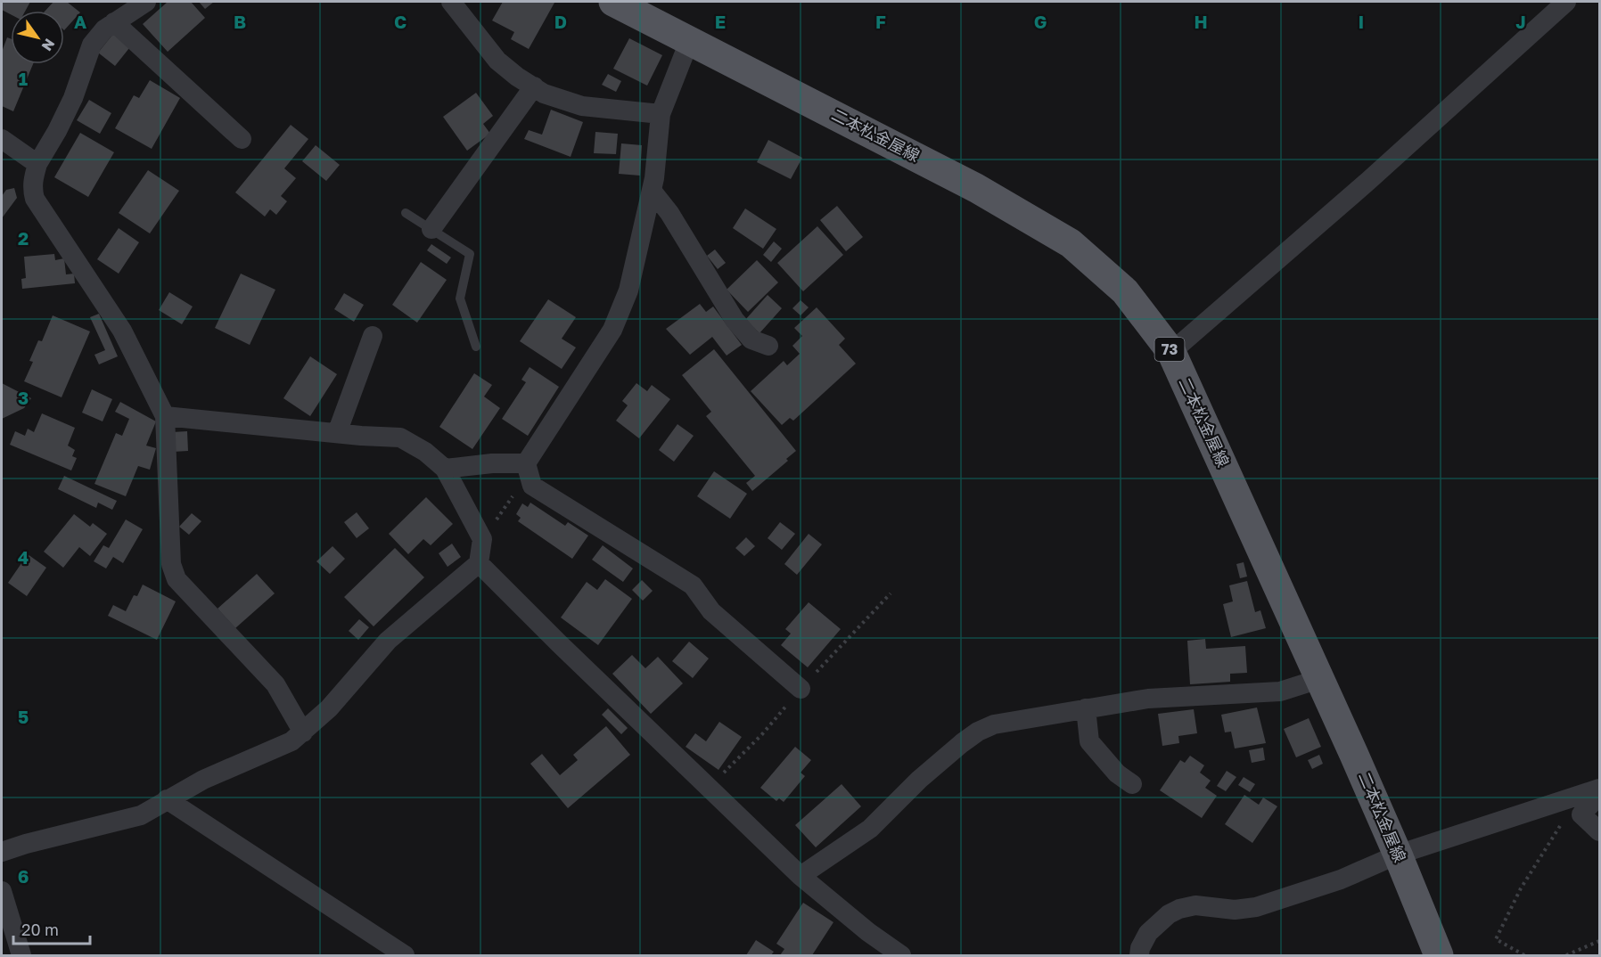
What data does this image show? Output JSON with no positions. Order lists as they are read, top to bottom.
{
  "streets": {
    "main road": ["二本松金屋線", "73"]
  },
  "scale_bar": "20 m",
  "north": "bottom right",
  "grid": {
    "columns": [
      "A",
      "B",
      "C",
      "D",
      "E",
      "F",
      "G",
      "H",
      "I",
      "J"
    ],
    "rows": [
      "1",
      "2",
      "3",
      "4",
      "5",
      "6"
    ]
  }
}
